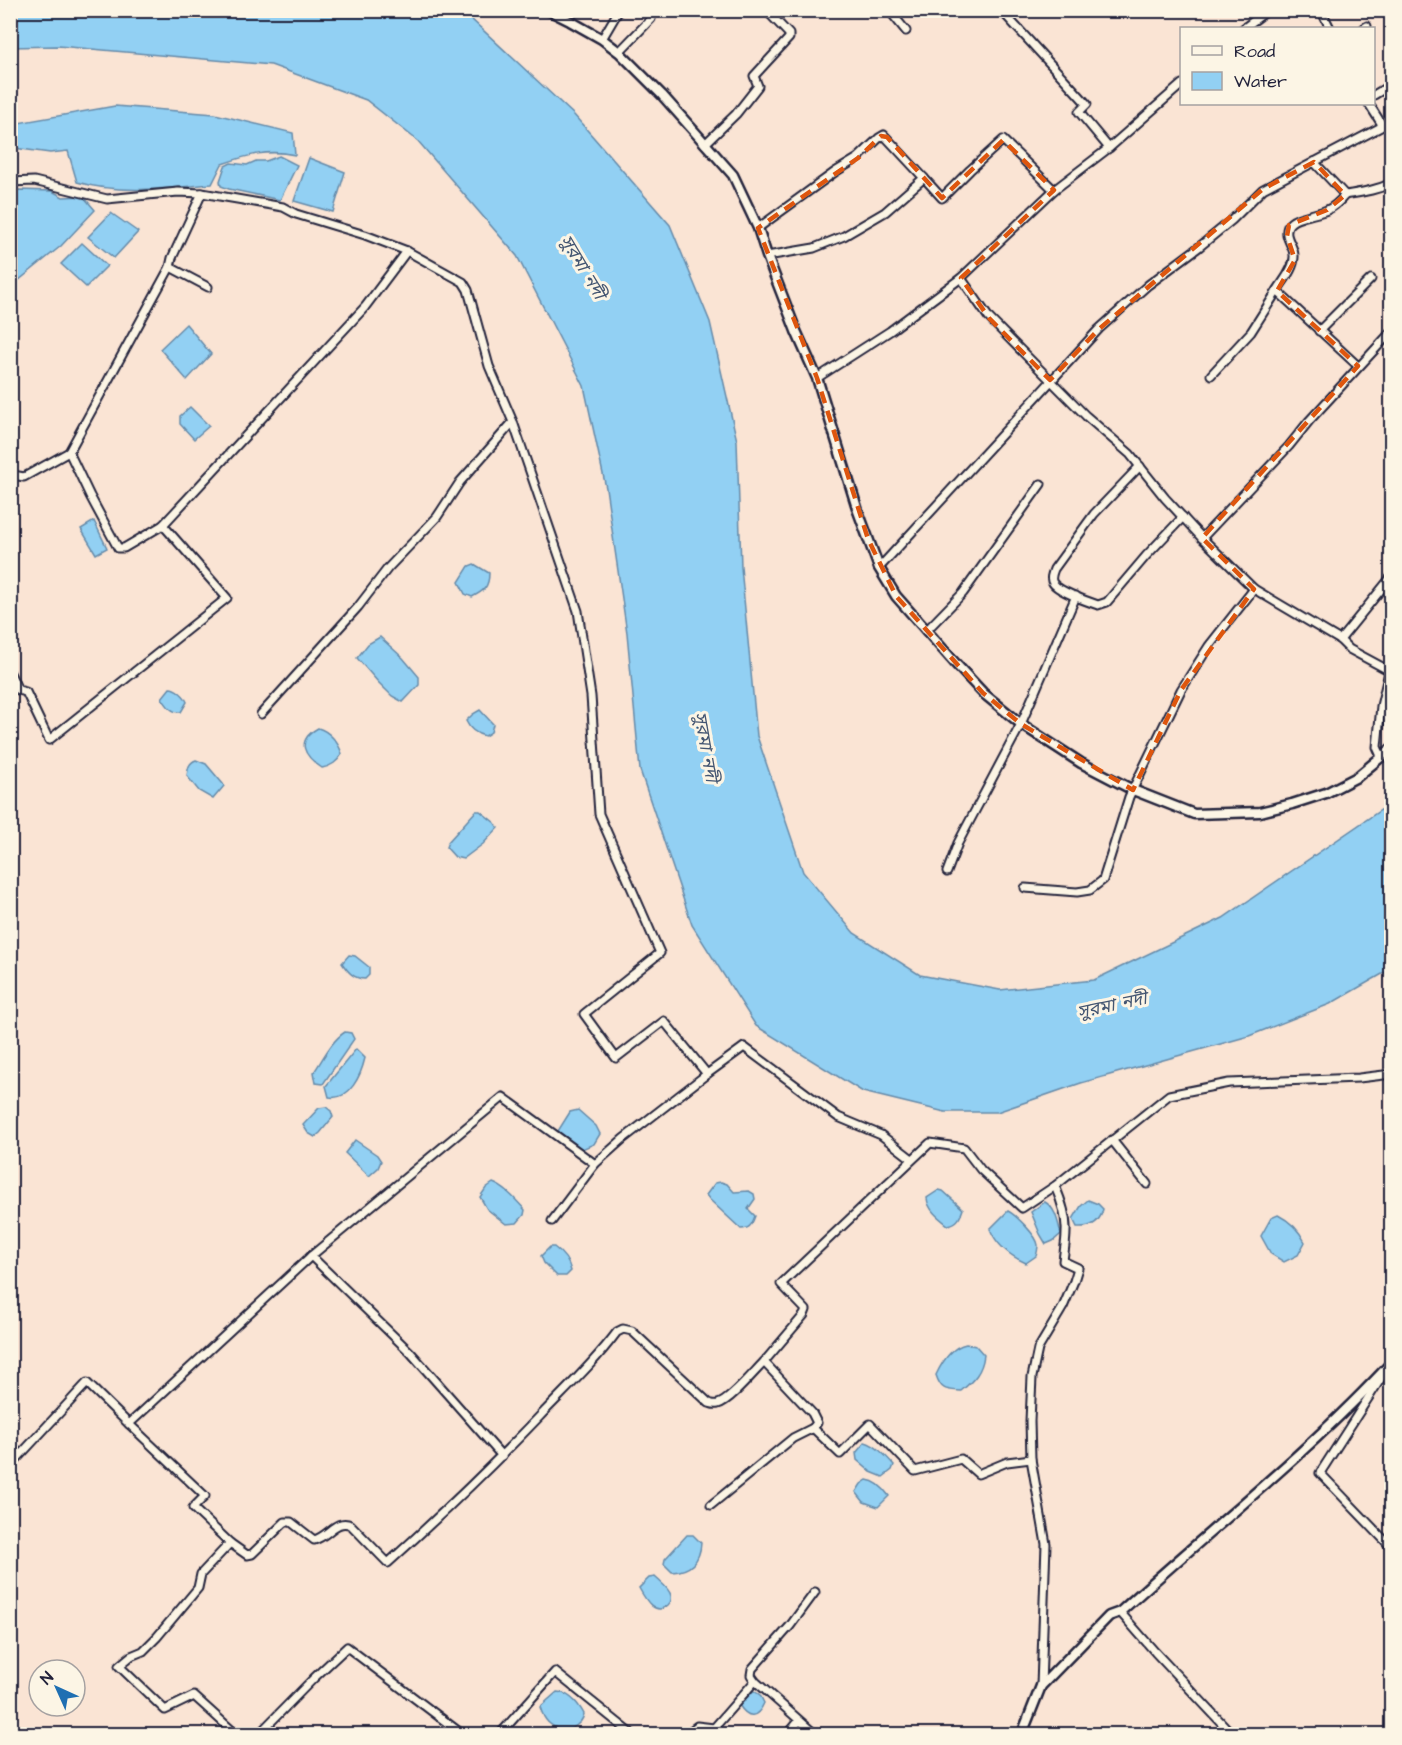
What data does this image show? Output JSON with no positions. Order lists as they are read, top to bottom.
{
  "water": ["সুরমা নদী"],
  "legend": ["Road", "Water"],
  "north": "top left"
}
